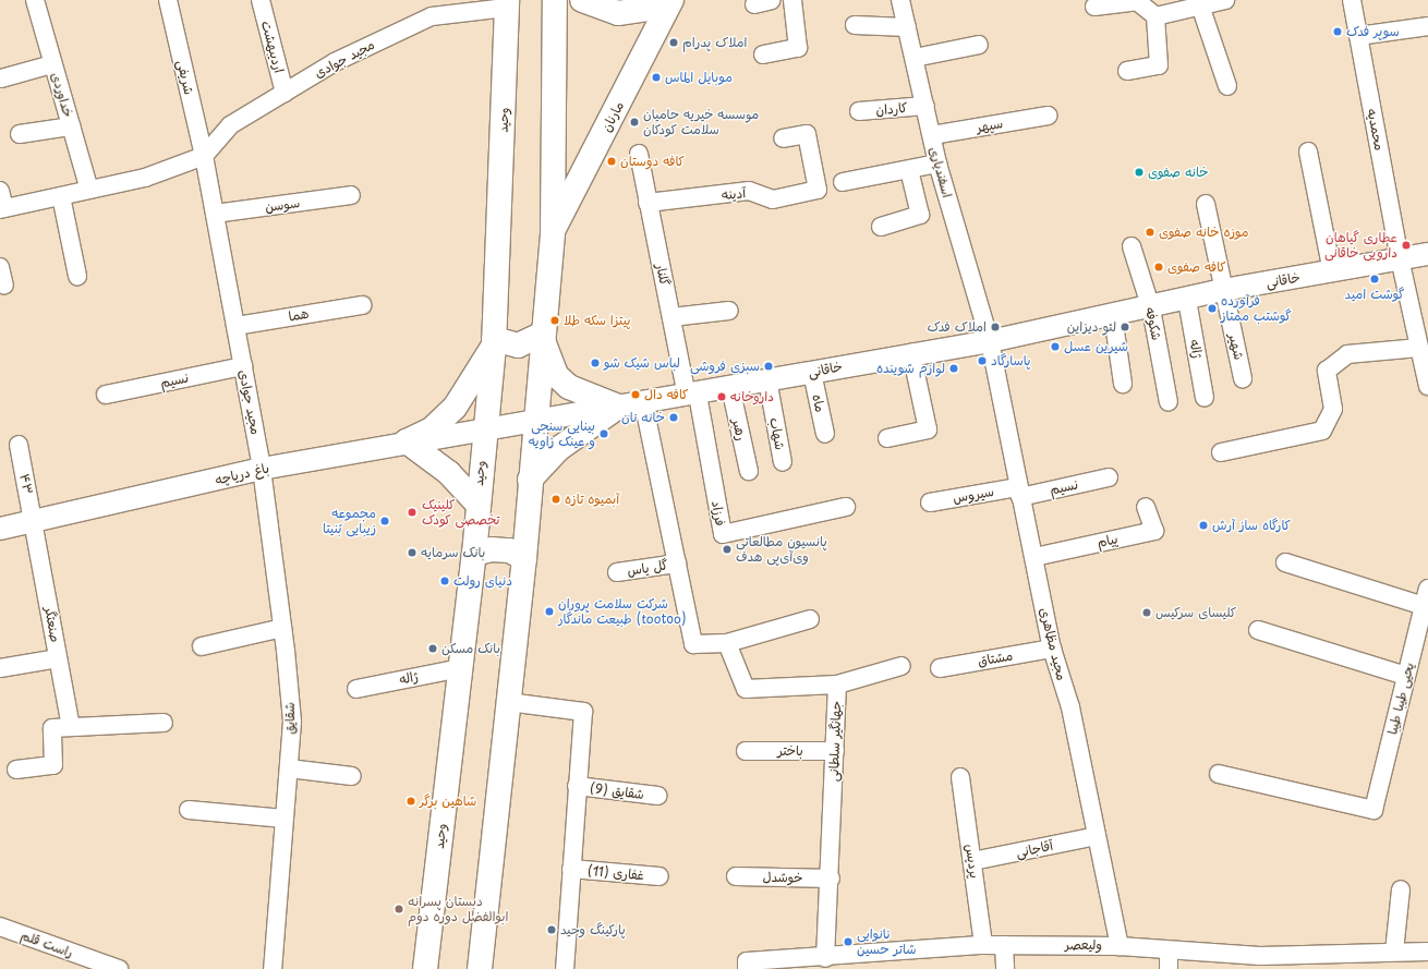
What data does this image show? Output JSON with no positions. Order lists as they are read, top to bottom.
{
  "streets": {
    "main road": ["مارنان", "وحید"],
    "street": [
      "اردیبهشت",
      "مجید جوادی",
      "شریفی",
      "خداوردی",
      "کاردان",
      "سپهر",
      "محمدیه",
      "اسفندیاری",
      "آدینه",
      "سوسن",
      "گلنار",
      "خاقانی",
      "هما",
      "شکوفه",
      "شهیر",
      "ژاله",
      "نسیم",
      "ماه",
      "رهبر",
      "شهاب",
      "باغ دریاچه",
      "۴۳",
      "سیروس",
      "فرزاد",
      "پیام",
      "گل یاس",
      "صنعتگر",
      "مجید مظاهری",
      "مشتاق",
      "یحیی طیبا طیبا",
      "شقایق",
      "جهانگیر سلطانی",
      "باختر",
      "شقایق (9)",
      "آقاجانی",
      "پردیس",
      "غفاری (11)",
      "خوشدل",
      "راست قلم",
      "ولیعصر"
    ]
  },
  "crossings": [
    ["اردیبهشت", "مجید جوادی"],
    ["مجید جوادی", "شریفی"],
    ["مجید جوادی", "خداوردی"],
    ["مجید جوادی", "وحید"],
    ["مجید جوادی", "سوسن"],
    ["مجید جوادی", "هما"],
    ["مجید جوادی", "نسیم"],
    ["مجید جوادی", "باغ دریاچه"],
    ["مجید جوادی", "شقایق"],
    ["کاردان", "اسفندیاری"],
    ["وحید", "خاقانی"],
    ["وحید", "ژاله"],
    ["وحید", "باغ دریاچه"],
    ["سپهر", "اسفندیاری"],
    ["محمدیه", "خاقانی"],
    ["اسفندیاری", "خاقانی"],
    ["اسفندیاری", "مجید مظاهری"],
    ["آدینه", "گلنار"],
    ["گلنار", "خاقانی"],
    ["گلنار", "فرزاد"],
    ["خاقانی", "شکوفه"],
    ["خاقانی", "شهیر"],
    ["خاقانی", "ژاله"],
    ["خاقانی", "ماه"],
    ["خاقانی", "رهبر"],
    ["خاقانی", "شهاب"],
    ["خاقانی", "باغ دریاچه"],
    ["خاقانی", "فرزاد"],
    ["خاقانی", "مجید مظاهری"],
    ["نسیم", "سیروس"],
    ["نسیم", "مجید مظاهری"],
    ["باغ دریاچه", "۴۳"],
    ["باغ دریاچه", "صنعتگر"],
    ["باغ دریاچه", "شقایق"],
    ["۴۳", "صنعتگر"],
    ["سیروس", "مجید مظاهری"],
    ["پیام", "مجید مظاهری"],
    ["مجید مظاهری", "مشتاق"],
    ["مجید مظاهری", "آقاجانی"],
    ["مجید مظاهری", "ولیعصر"],
    ["جهانگیر سلطانی", "باختر"],
    ["جهانگیر سلطانی", "خوشدل"],
    ["جهانگیر سلطانی", "ولیعصر"],
    ["آقاجانی", "پردیس"],
    ["پردیس", "ولیعصر"]
  ],
  "places": [
    "سوپر فدک",
    "املاک پدرام",
    "موبایل الماس",
    "موسسه خیریه حامیان سلامت کودکان",
    "کافه دوستان",
    "خانه صفوی",
    "موزه خانه صفوی",
    "عطاری گیاهان دارویی خاقانی",
    "کافه صفوی",
    "گوشت امید",
    "فرآورده گوشتب ممتاز",
    "پیتزا سکه طلا",
    "املاک فدک",
    "لئو دیزاین",
    "شیرین عسل",
    "پاسارگاد",
    "لباس شیک شو",
    "سبزی فروشی",
    "لوازم شوینده",
    "کافه دال",
    "داروخانه",
    "خانه نان",
    "بینایی سنجی و عینک زاویه",
    "آبمیوه تازه",
    "کلینیک تخصصی کودک",
    "مجموعه زیبایی بُنیتا",
    "کارگاه ساز آرش",
    "پانسیون مطالعاتی وی‌آی‌پی هدف",
    "بانک سرمایه",
    "دنیای رولت",
    "شرکت سلامت پروران طبیعت ماندگار (tootoo)",
    "کلیسای سرکیس",
    "بانک مسکن",
    "شاهین برگر",
    "دبستان پسرانه ابوالفضل دوره دوم",
    "پارکینگ وحید",
    "نانوایی شاتر حسین"
  ]
}
